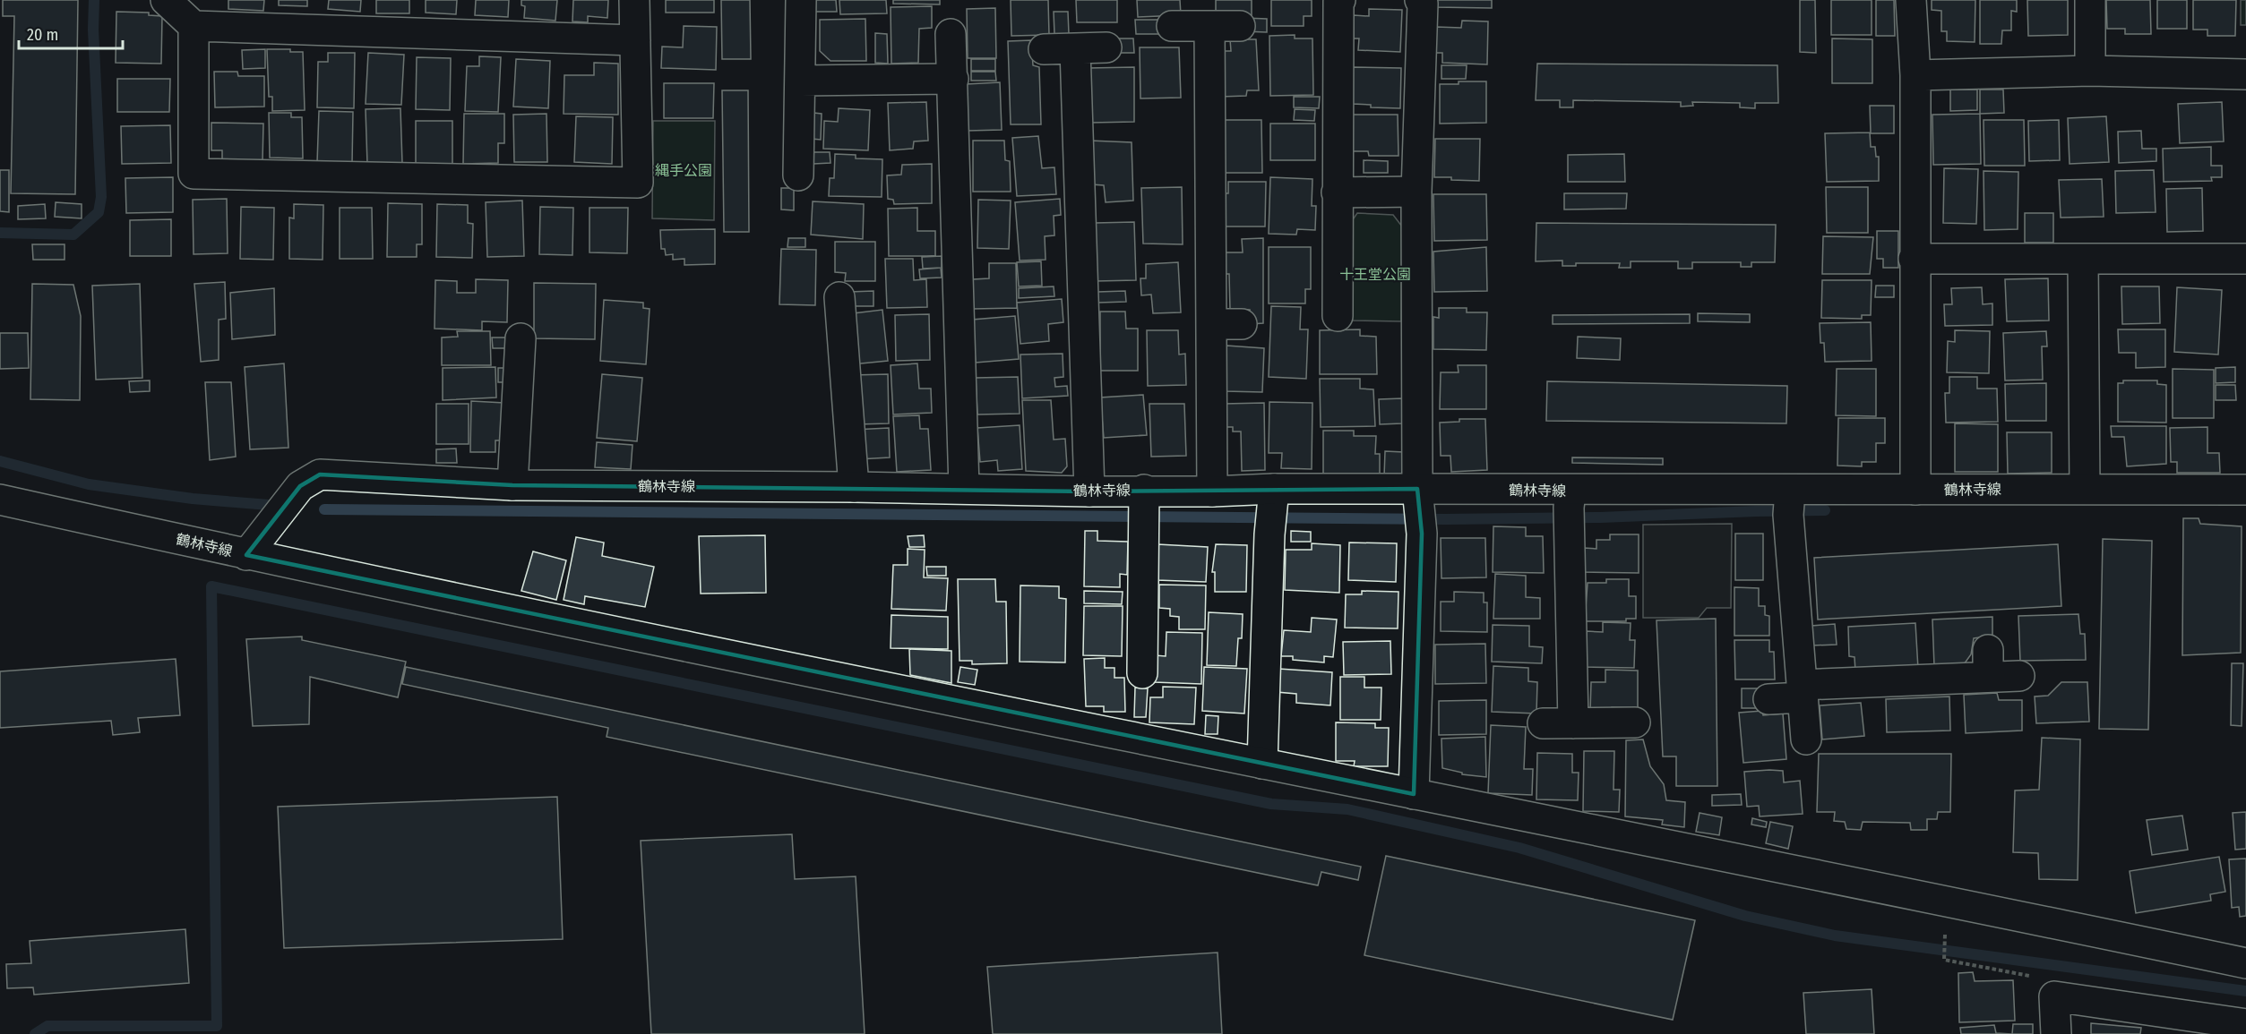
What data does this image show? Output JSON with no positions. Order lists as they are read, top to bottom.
{
  "streets": {
    "street": ["鶴林寺線"]
  },
  "parks": ["縄手公園", "十王堂公園"],
  "scale_bar": "20 m"
}
